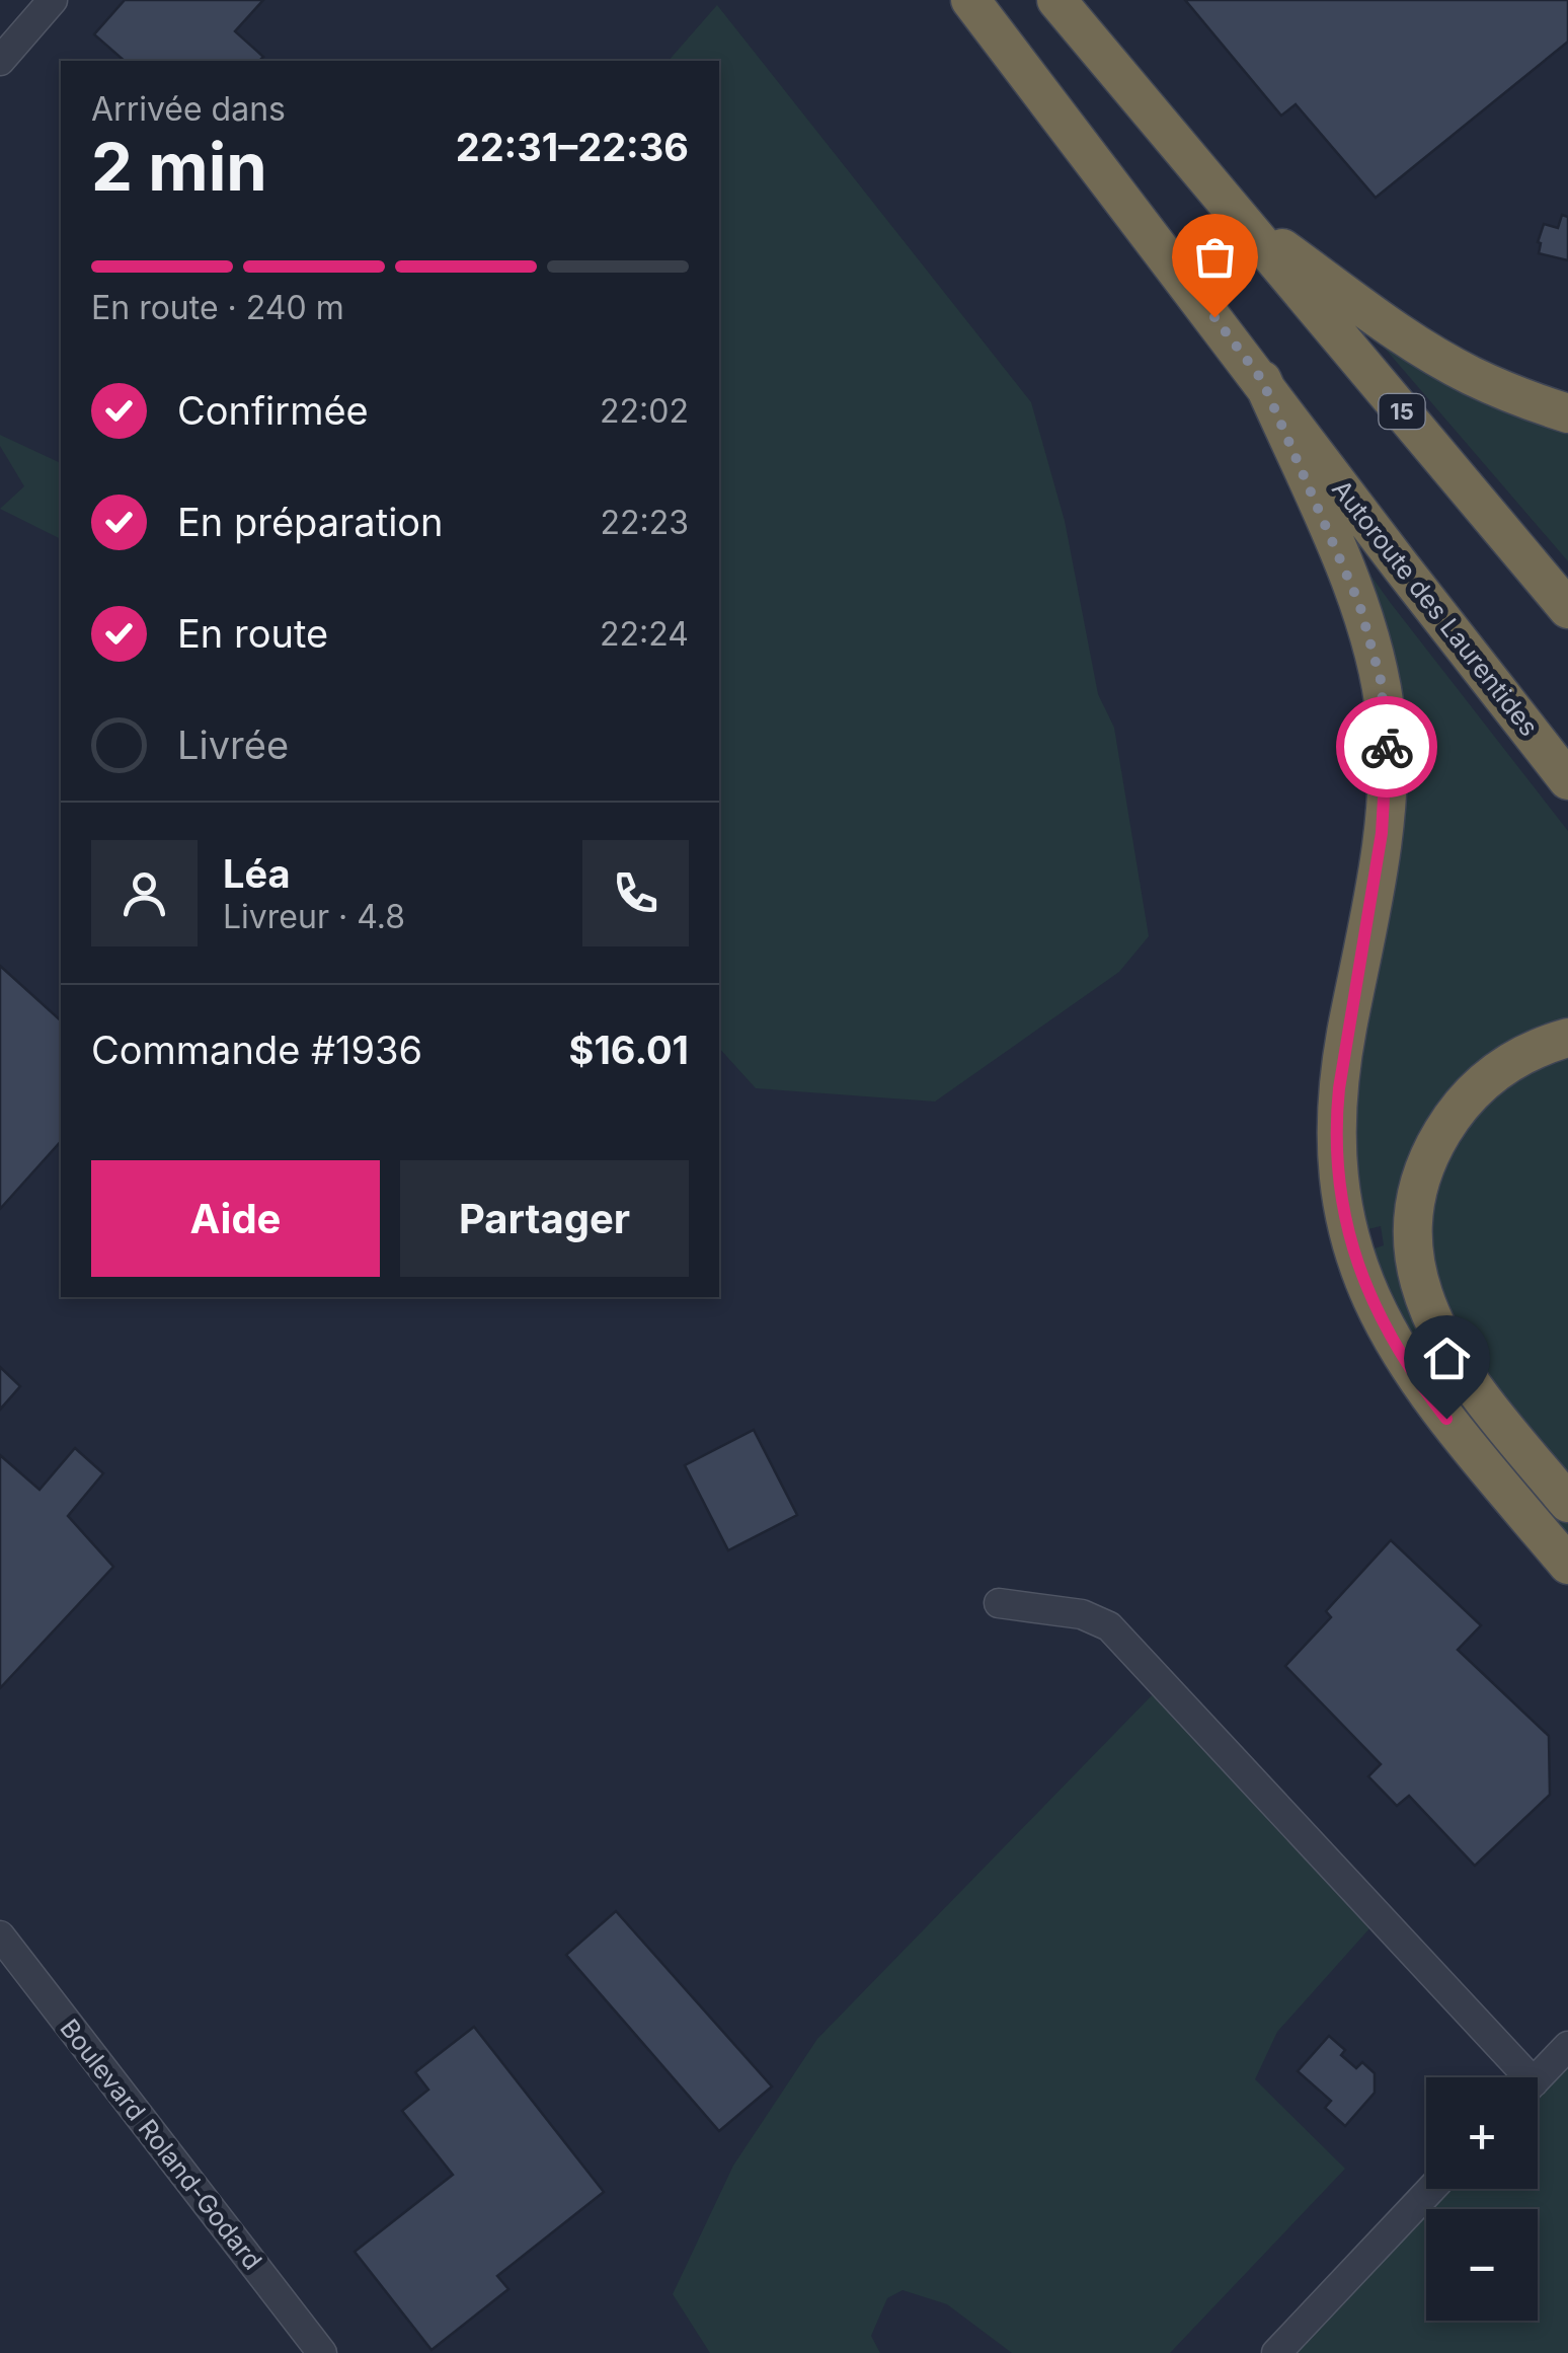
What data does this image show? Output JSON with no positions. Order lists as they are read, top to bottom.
{
  "streets": {
    "highway": ["15", "Autoroute des Laurentides"],
    "street": ["Boulevard Roland-Godard"]
  },
  "page": {
    "heading": ["2 min", "Arrivée dans", "22:31–22:36"],
    "panel": [
      "Léa",
      "Livreur · 4.8",
      "Commande #1936",
      "$16.01"
    ],
    "bar": "En route · 240 m",
    "list": [
      ["Confirmée", "22:02"],
      ["En préparation", "22:23"],
      ["En route", "22:24"],
      "Livrée"
    ],
    "buttons": ["Aide", "Partager"],
    "map_buttons": ["+", "−"]
  }
}
